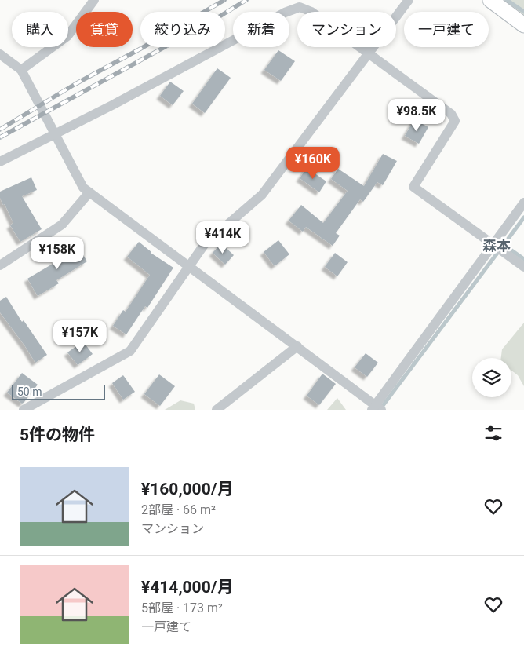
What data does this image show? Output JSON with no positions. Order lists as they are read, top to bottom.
{
  "districts": ["森本"],
  "scale_bar": "50 m",
  "page": {
    "chip": [
      "購入",
      "賃貸",
      "絞り込み",
      "新着",
      "マンション",
      "一戸建て"
    ],
    "price": [
      "¥98.5K",
      "¥160K",
      "¥414K",
      "¥158K",
      "¥157K"
    ],
    "scale": "50 m",
    "heading": "5件の物件",
    "list": [
      {
        "name": "¥160,000/月",
        "note": "2部屋 · 66 m² · マンション"
      },
      {
        "name": "¥414,000/月",
        "note": "5部屋 · 173 m² · 一戸建て"
      }
    ]
  }
}
